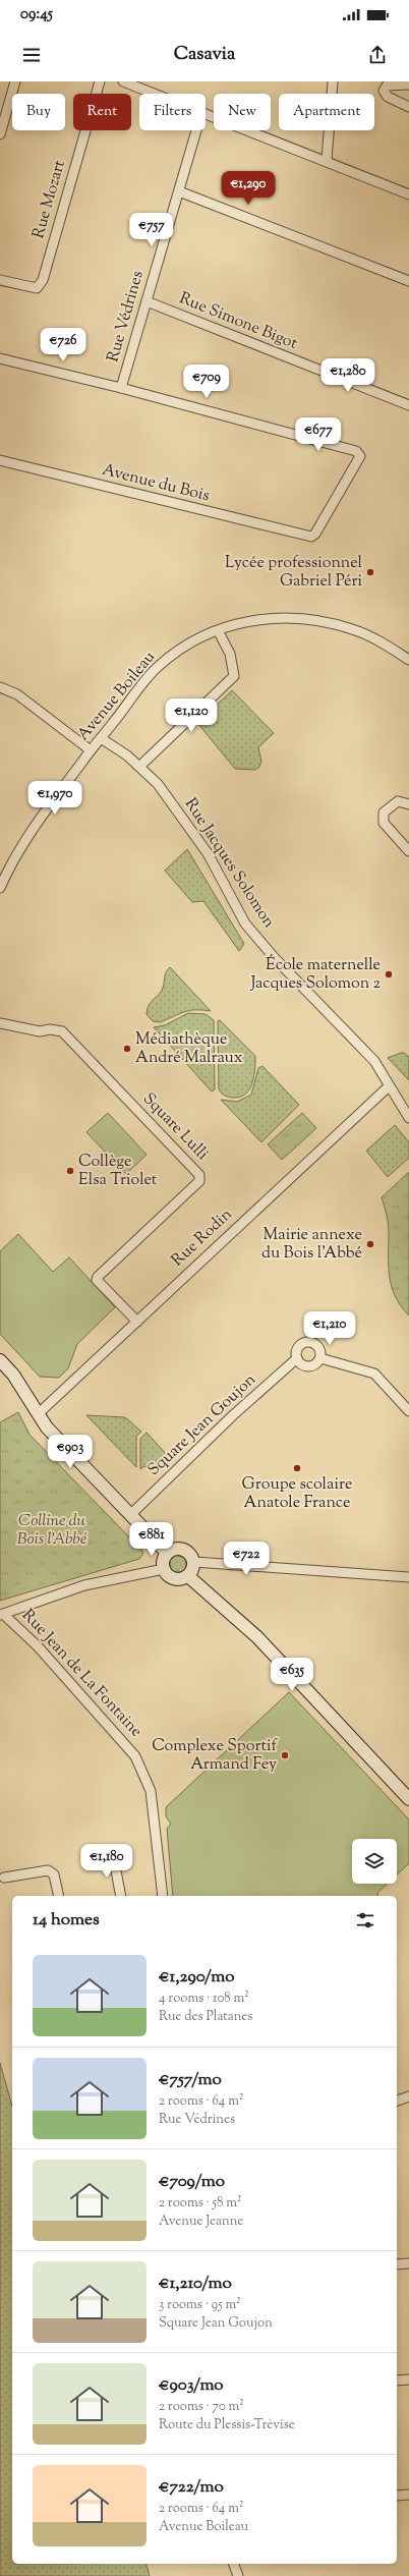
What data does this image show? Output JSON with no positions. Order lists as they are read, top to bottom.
{
  "streets": {
    "street": [
      "Rue Mozart",
      "Rue Védrines",
      "Rue Simone Bigot",
      "Avenue du Bois",
      "Avenue Boileau",
      "Rue Jacques Solomon",
      "Square Lulli",
      "Rue Rodin",
      "Square Jean Goujon",
      "Rue Jean de La Fontaine"
    ]
  },
  "crossings": [
    ["Rue Védrines", "Rue Simone Bigot"],
    ["Rue Védrines", "Avenue du Bois"],
    ["Avenue Boileau", "Rue Jacques Solomon"],
    ["Rue Jacques Solomon", "Rue Rodin"],
    ["Square Lulli", "Rue Rodin"]
  ],
  "parks": ["Colline du Bois l'Abbé"],
  "places": [
    "Lycée professionnel Gabriel Péri",
    "École maternelle Jacques Solomon 2",
    "Médiathèque André Malraux",
    "Collège Elsa Triolet",
    "Mairie annexe du Bois l'Abbé",
    "Groupe scolaire Anatole France",
    "Complexe Sportif Armand Fey"
  ],
  "page": {
    "status": "09:45",
    "header": "Casavia",
    "chip": [
      "Buy",
      "Rent",
      "Filters",
      "New",
      "Apartment"
    ],
    "price": [
      "€1,290",
      "€757",
      "€726",
      "€1,280",
      "€709",
      "€677",
      "€1,120",
      "€1,970",
      "€1,210",
      "€903",
      "€881",
      "€722",
      "€635",
      "€1,180"
    ],
    "heading": "14 homes",
    "list": [
      {
        "name": "€1,290/mo",
        "note": "4 rooms · 108 m² · Rue des Platanes"
      },
      {
        "name": "€757/mo",
        "note": "2 rooms · 64 m² · Rue Védrines"
      },
      {
        "name": "€709/mo",
        "note": "2 rooms · 58 m² · Avenue Jeanne"
      },
      {
        "name": "€1,210/mo",
        "note": "3 rooms · 95 m² · Square Jean Goujon"
      },
      {
        "name": "€903/mo",
        "note": "2 rooms · 70 m² · Route du Plessis-Trévise"
      },
      {
        "name": "€722/mo",
        "note": "2 rooms · 64 m² · Avenue Boileau"
      }
    ]
  }
}
